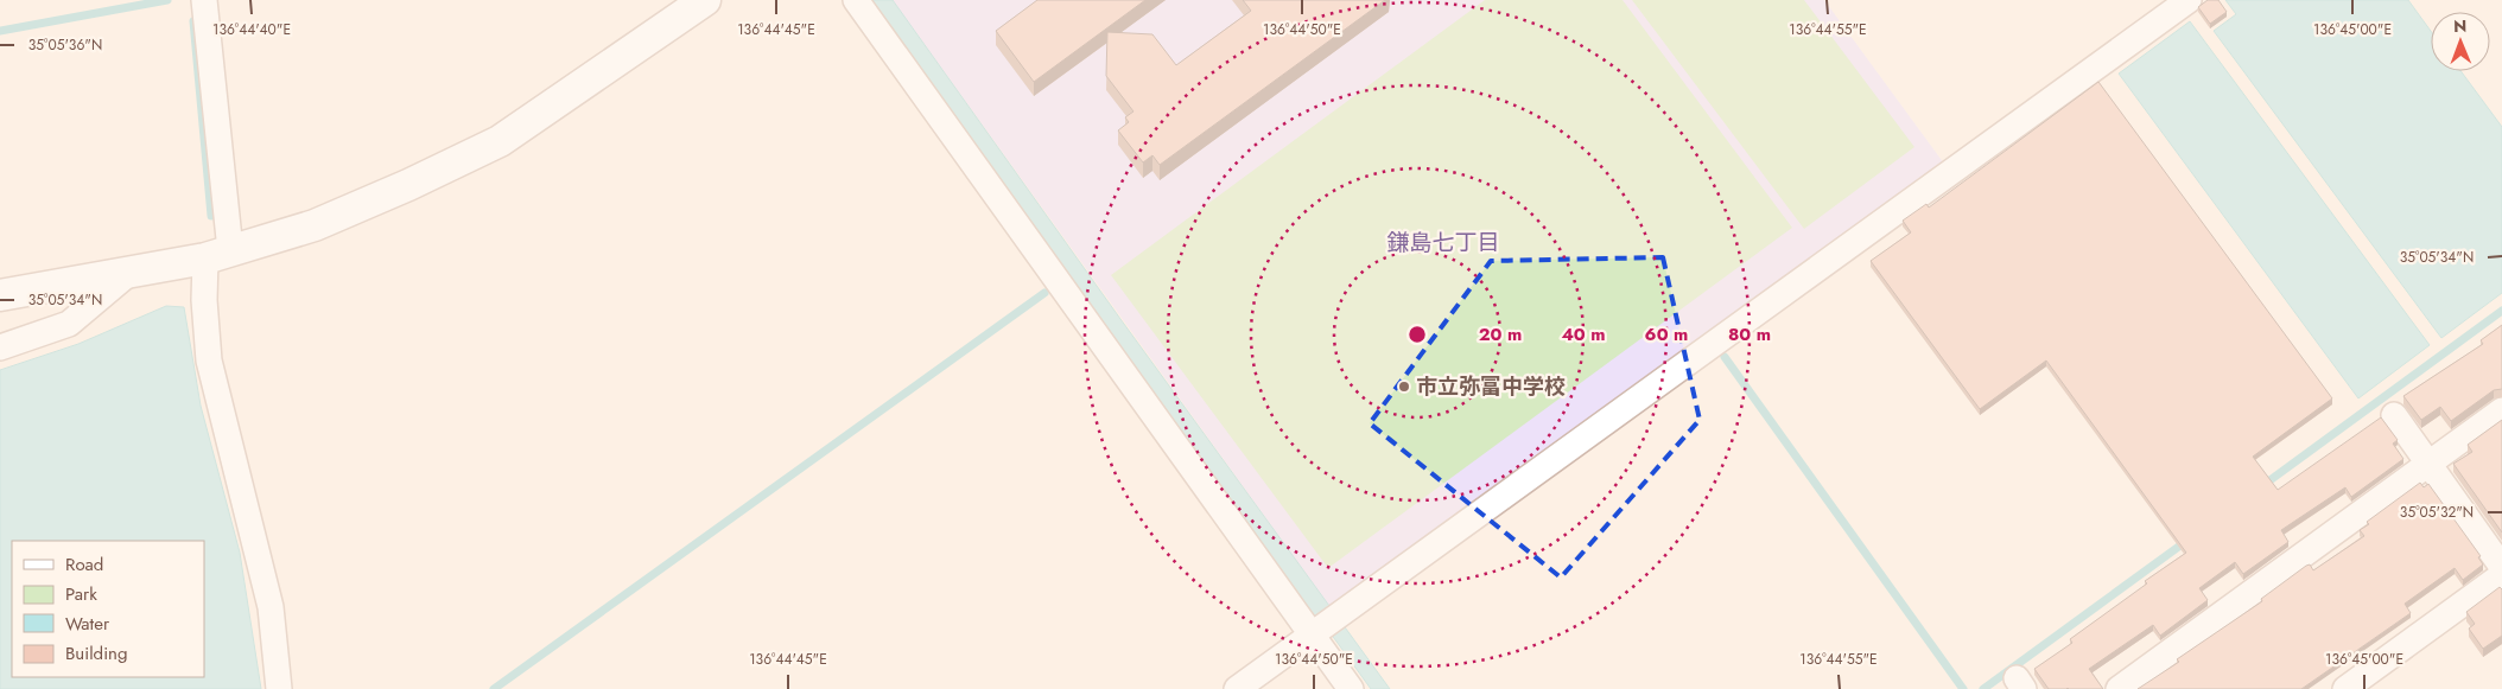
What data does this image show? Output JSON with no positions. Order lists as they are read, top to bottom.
{
  "districts": ["鎌島七丁目"],
  "places": ["市立弥冨中学校"],
  "legend": [
    "Road",
    "Park",
    "Water",
    "Building"
  ],
  "north": "top",
  "coordinates": [
    "136°44'40\"E",
    "136°44'45\"E",
    "136°44'50\"E",
    "136°44'55\"E",
    "136°45'00\"E",
    "35°05'36\"N",
    "35°05'34\"N",
    "35°05'32\"N"
  ],
  "rings": [
    "20 m",
    "40 m",
    "60 m",
    "80 m"
  ]
}
